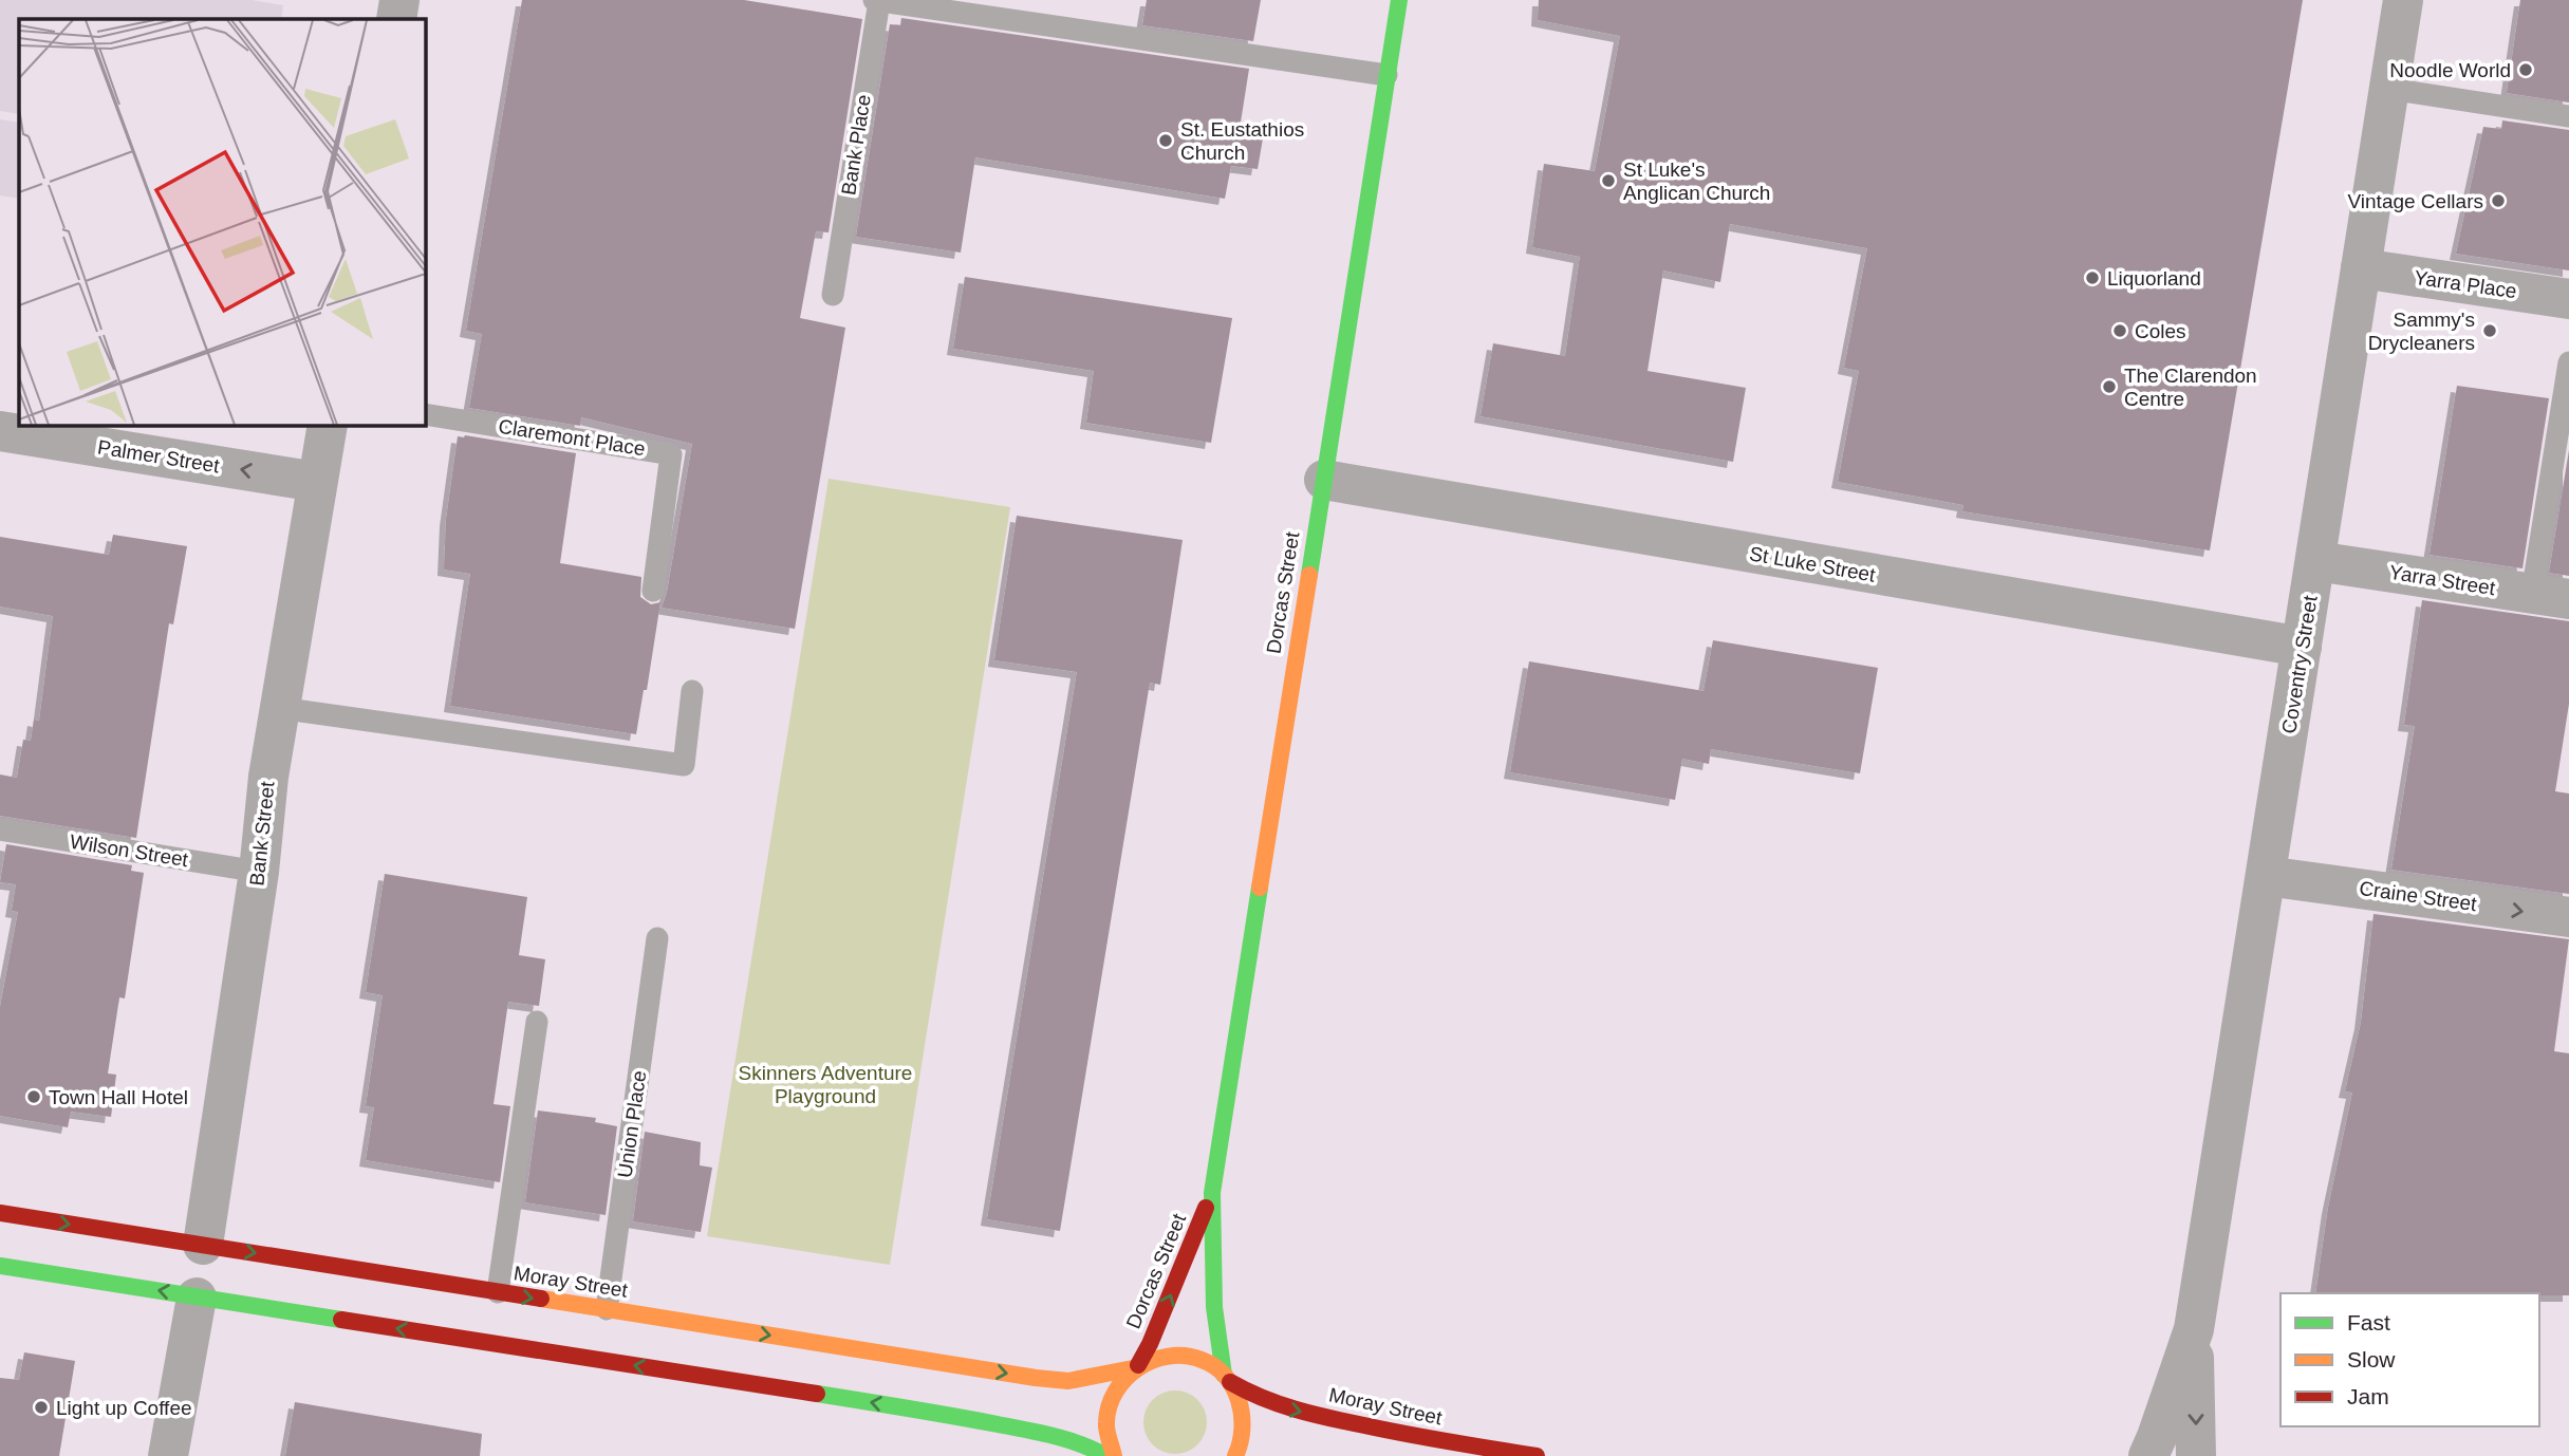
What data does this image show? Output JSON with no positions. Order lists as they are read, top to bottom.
{
  "streets": {
    "street": [
      "Yarra Place",
      "Palmer Street",
      "St Luke Street",
      "Yarra Street",
      "Dorcas Street",
      "Coventry Street",
      "Bank Street",
      "Craine Street",
      "Moray Street"
    ],
    "lane": [
      "Bank Place",
      "Claremont Place",
      "Wilson Street",
      "Union Place"
    ]
  },
  "crossings": [
    ["Yarra Place", "Coventry Street"],
    ["Palmer Street", "Bank Street"],
    ["St Luke Street", "Dorcas Street"],
    ["St Luke Street", "Coventry Street"],
    ["Yarra Street", "Coventry Street"],
    ["Dorcas Street", "Moray Street"],
    ["Coventry Street", "Craine Street"],
    ["Bank Street", "Wilson Street"],
    ["Bank Street", "Moray Street"],
    ["Union Place", "Moray Street"]
  ],
  "one_way": ["Palmer Street", "Craine Street"],
  "parks": ["Skinners Adventure Playground"],
  "places": [
    "Noodle World",
    "St. Eustathios Church",
    "St Luke's Anglican Church",
    "Vintage Cellars",
    "Liquorland",
    "Coles",
    "Sammy's Drycleaners",
    "The Clarendon Centre",
    "Town Hall Hotel",
    "Light up Coffee"
  ],
  "legend": ["Fast", "Slow", "Jam"]
}
